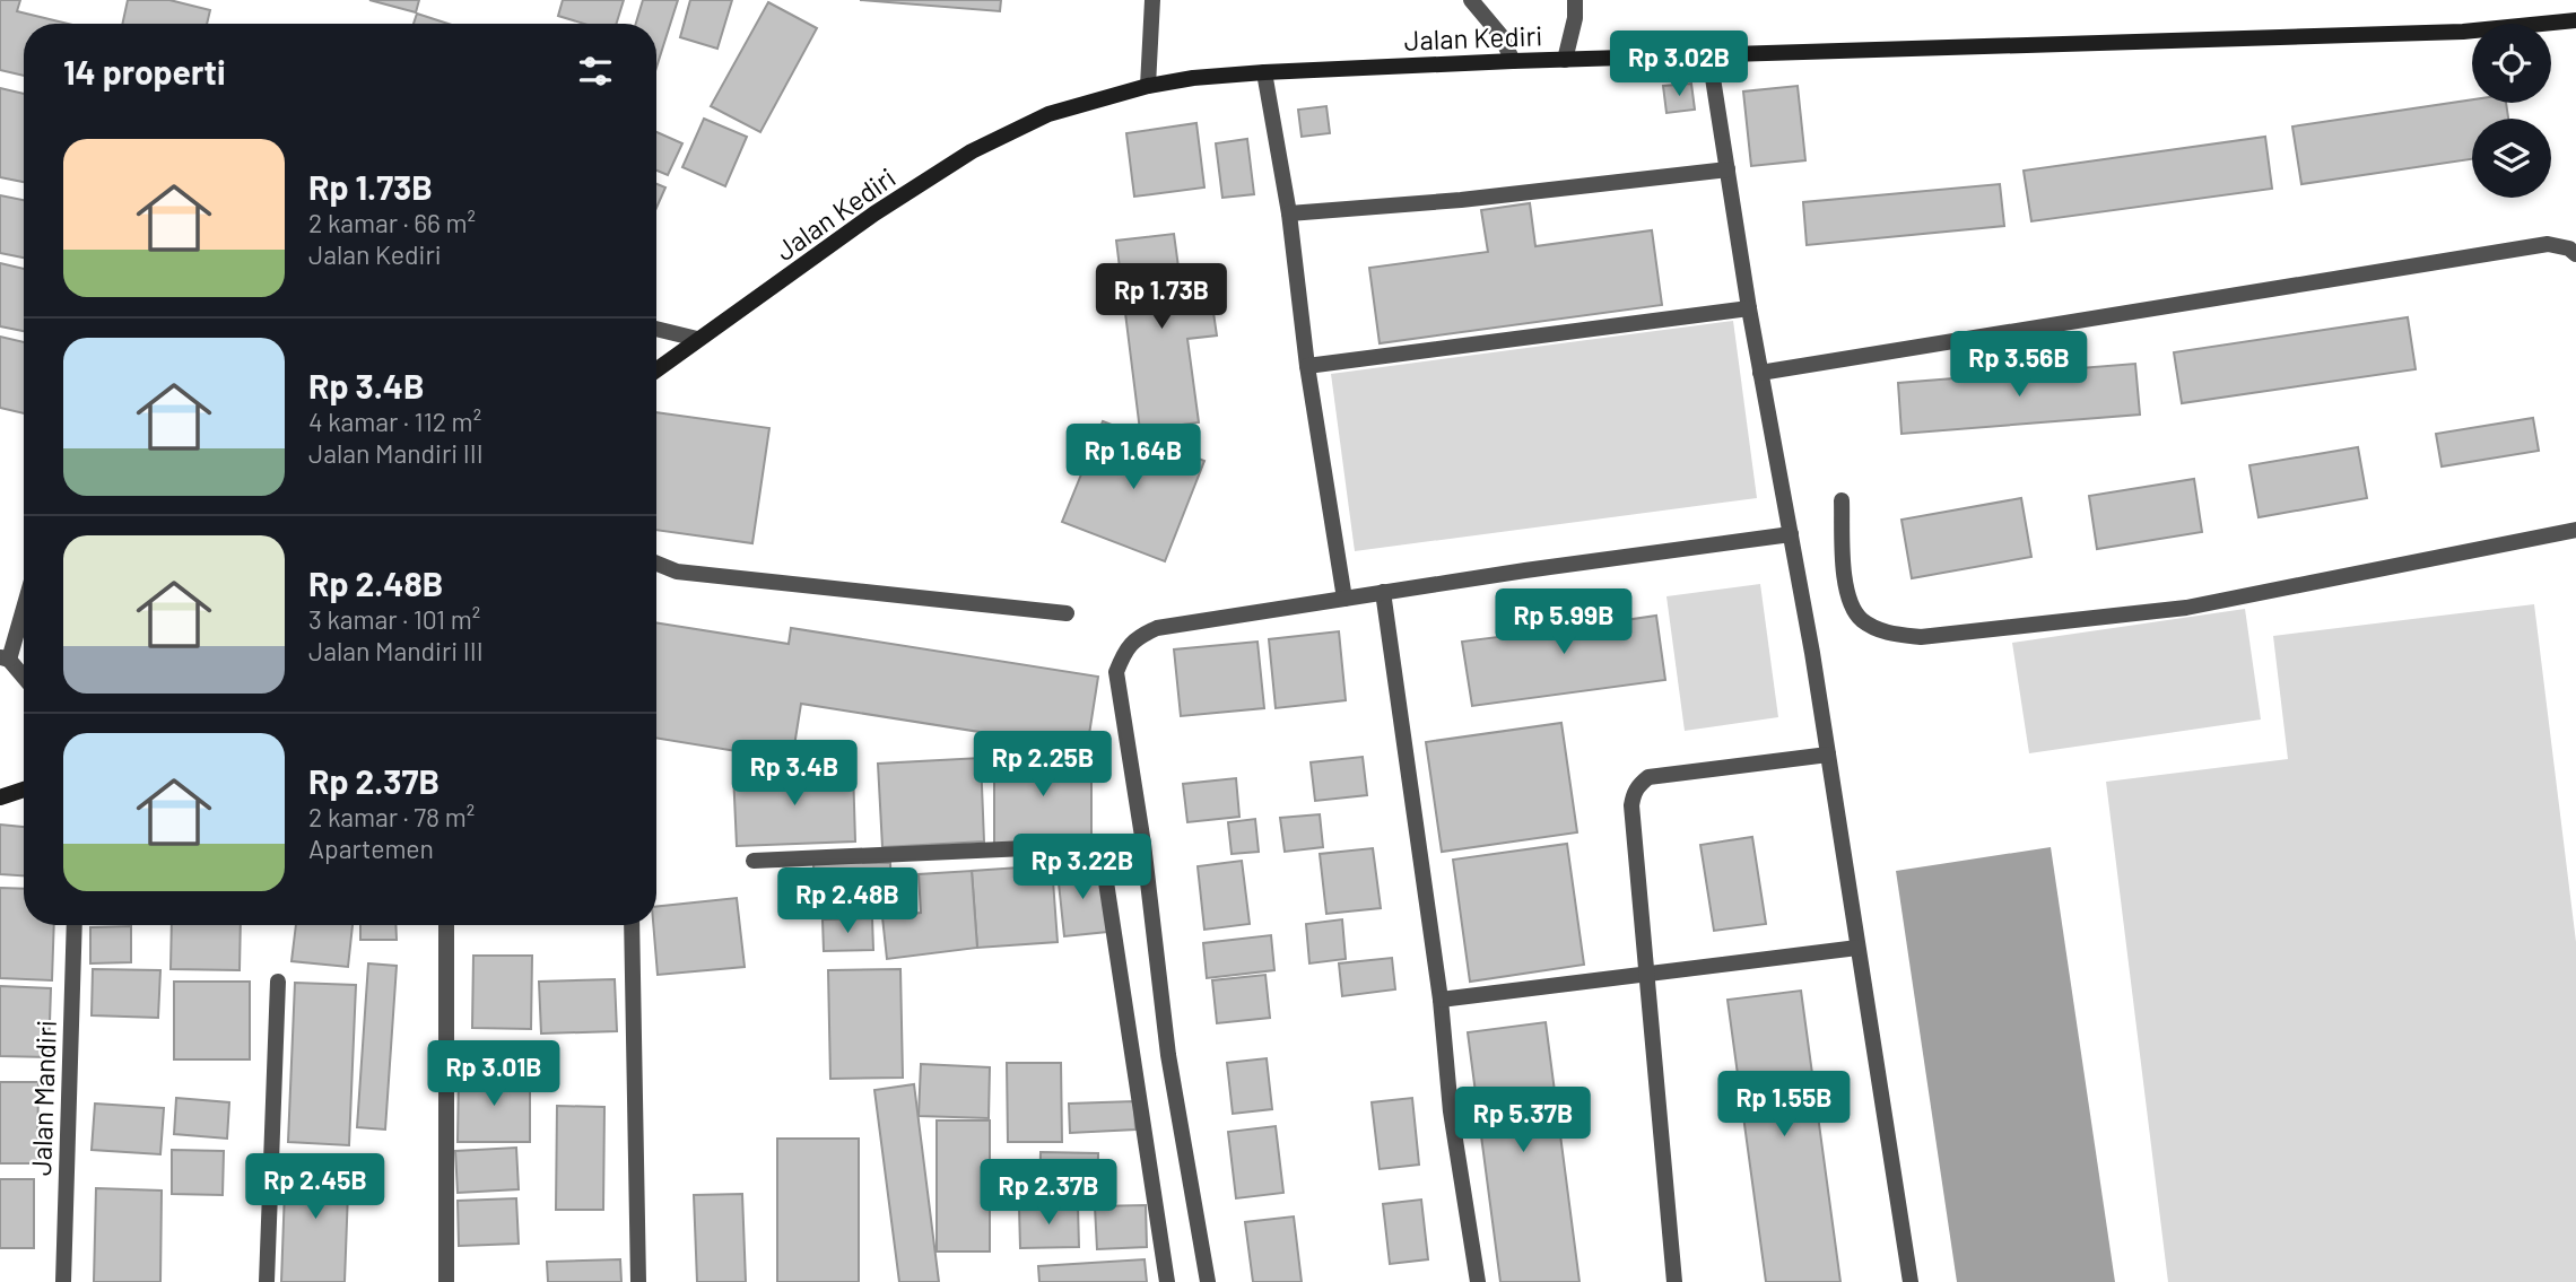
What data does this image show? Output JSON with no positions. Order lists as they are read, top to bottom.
{
  "streets": {
    "main road": ["Jalan Kediri"],
    "street": ["Jalan Mandiri"]
  },
  "page": {
    "heading": "14 properti",
    "price": [
      "Rp 3.02B",
      "Rp 1.73B",
      "Rp 3.56B",
      "Rp 1.64B",
      "Rp 5.99B",
      "Rp 2.25B",
      "Rp 3.4B",
      "Rp 3.22B",
      "Rp 2.48B",
      "Rp 3.01B",
      "Rp 1.55B",
      "Rp 5.37B",
      "Rp 2.45B",
      "Rp 2.37B"
    ],
    "list": [
      {
        "name": "Rp 1.73B",
        "note": "2 kamar · 66 m² · Jalan Kediri"
      },
      {
        "name": "Rp 3.4B",
        "note": "4 kamar · 112 m² · Jalan Mandiri III"
      },
      {
        "name": "Rp 2.48B",
        "note": "3 kamar · 101 m² · Jalan Mandiri III"
      },
      {
        "name": "Rp 2.37B",
        "note": "2 kamar · 78 m² · Apartemen"
      }
    ]
  }
}
